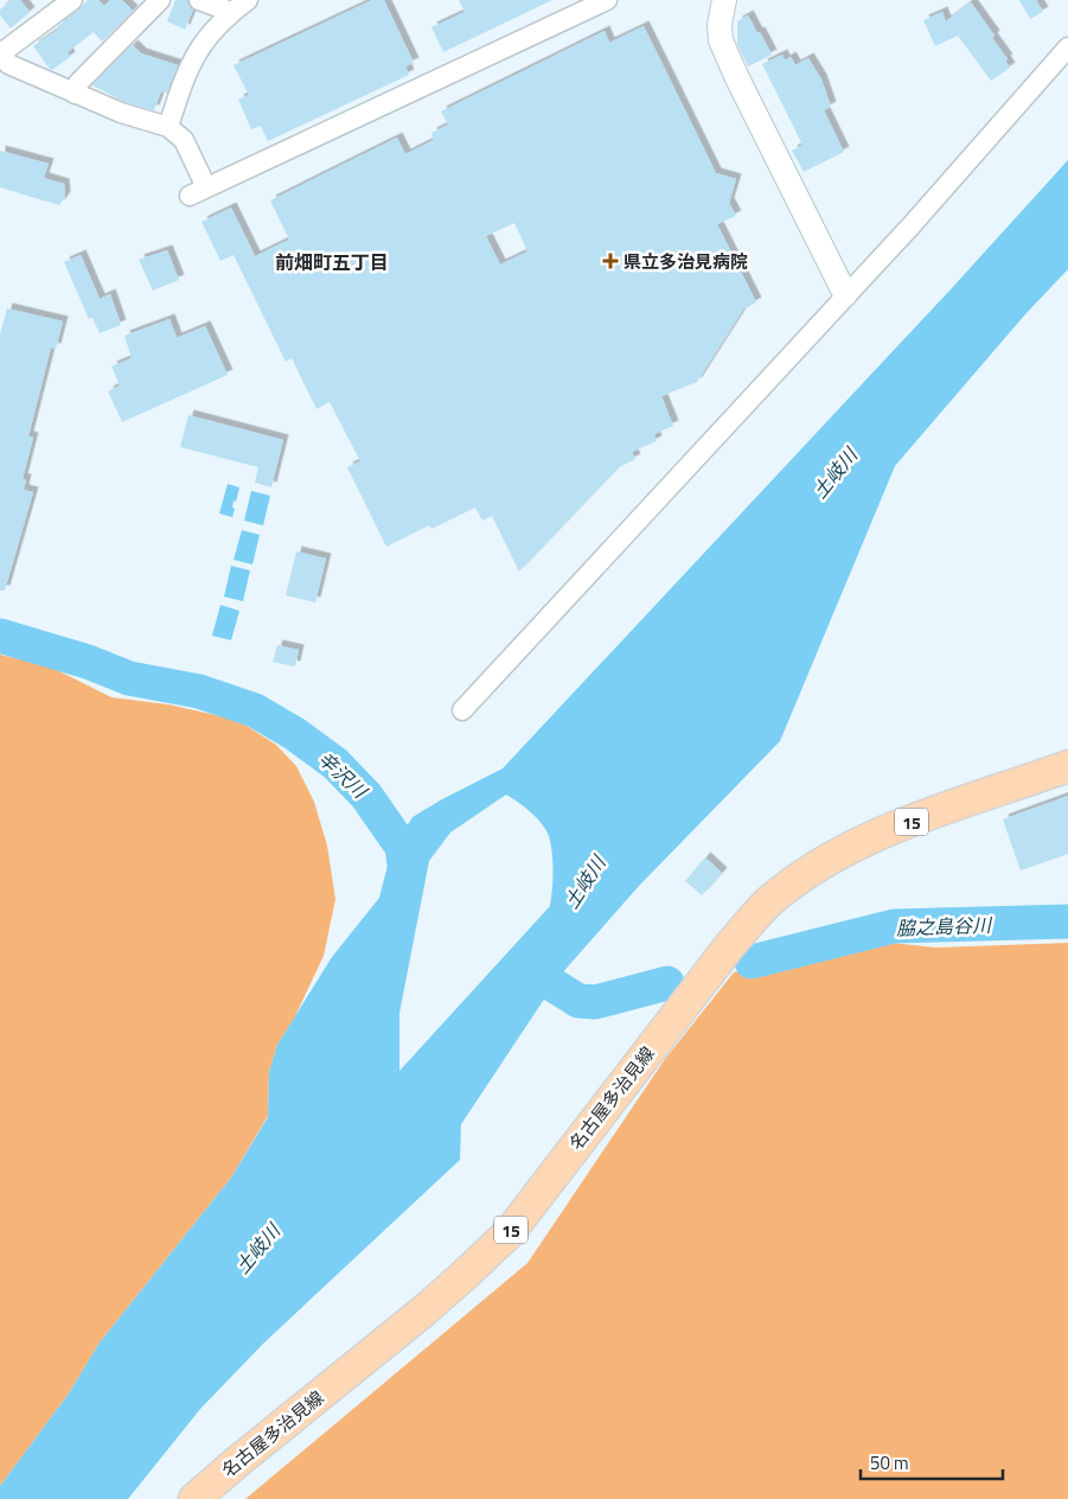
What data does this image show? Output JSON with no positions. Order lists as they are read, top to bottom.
{
  "streets": {
    "main road": ["15", "名古屋多治見線"]
  },
  "districts": ["前畑町五丁目"],
  "water": ["土岐川", "辛沢川", "脇之島谷川"],
  "places": {
    "health": ["県立多治見病院"]
  },
  "scale_bar": "50 m"
}
